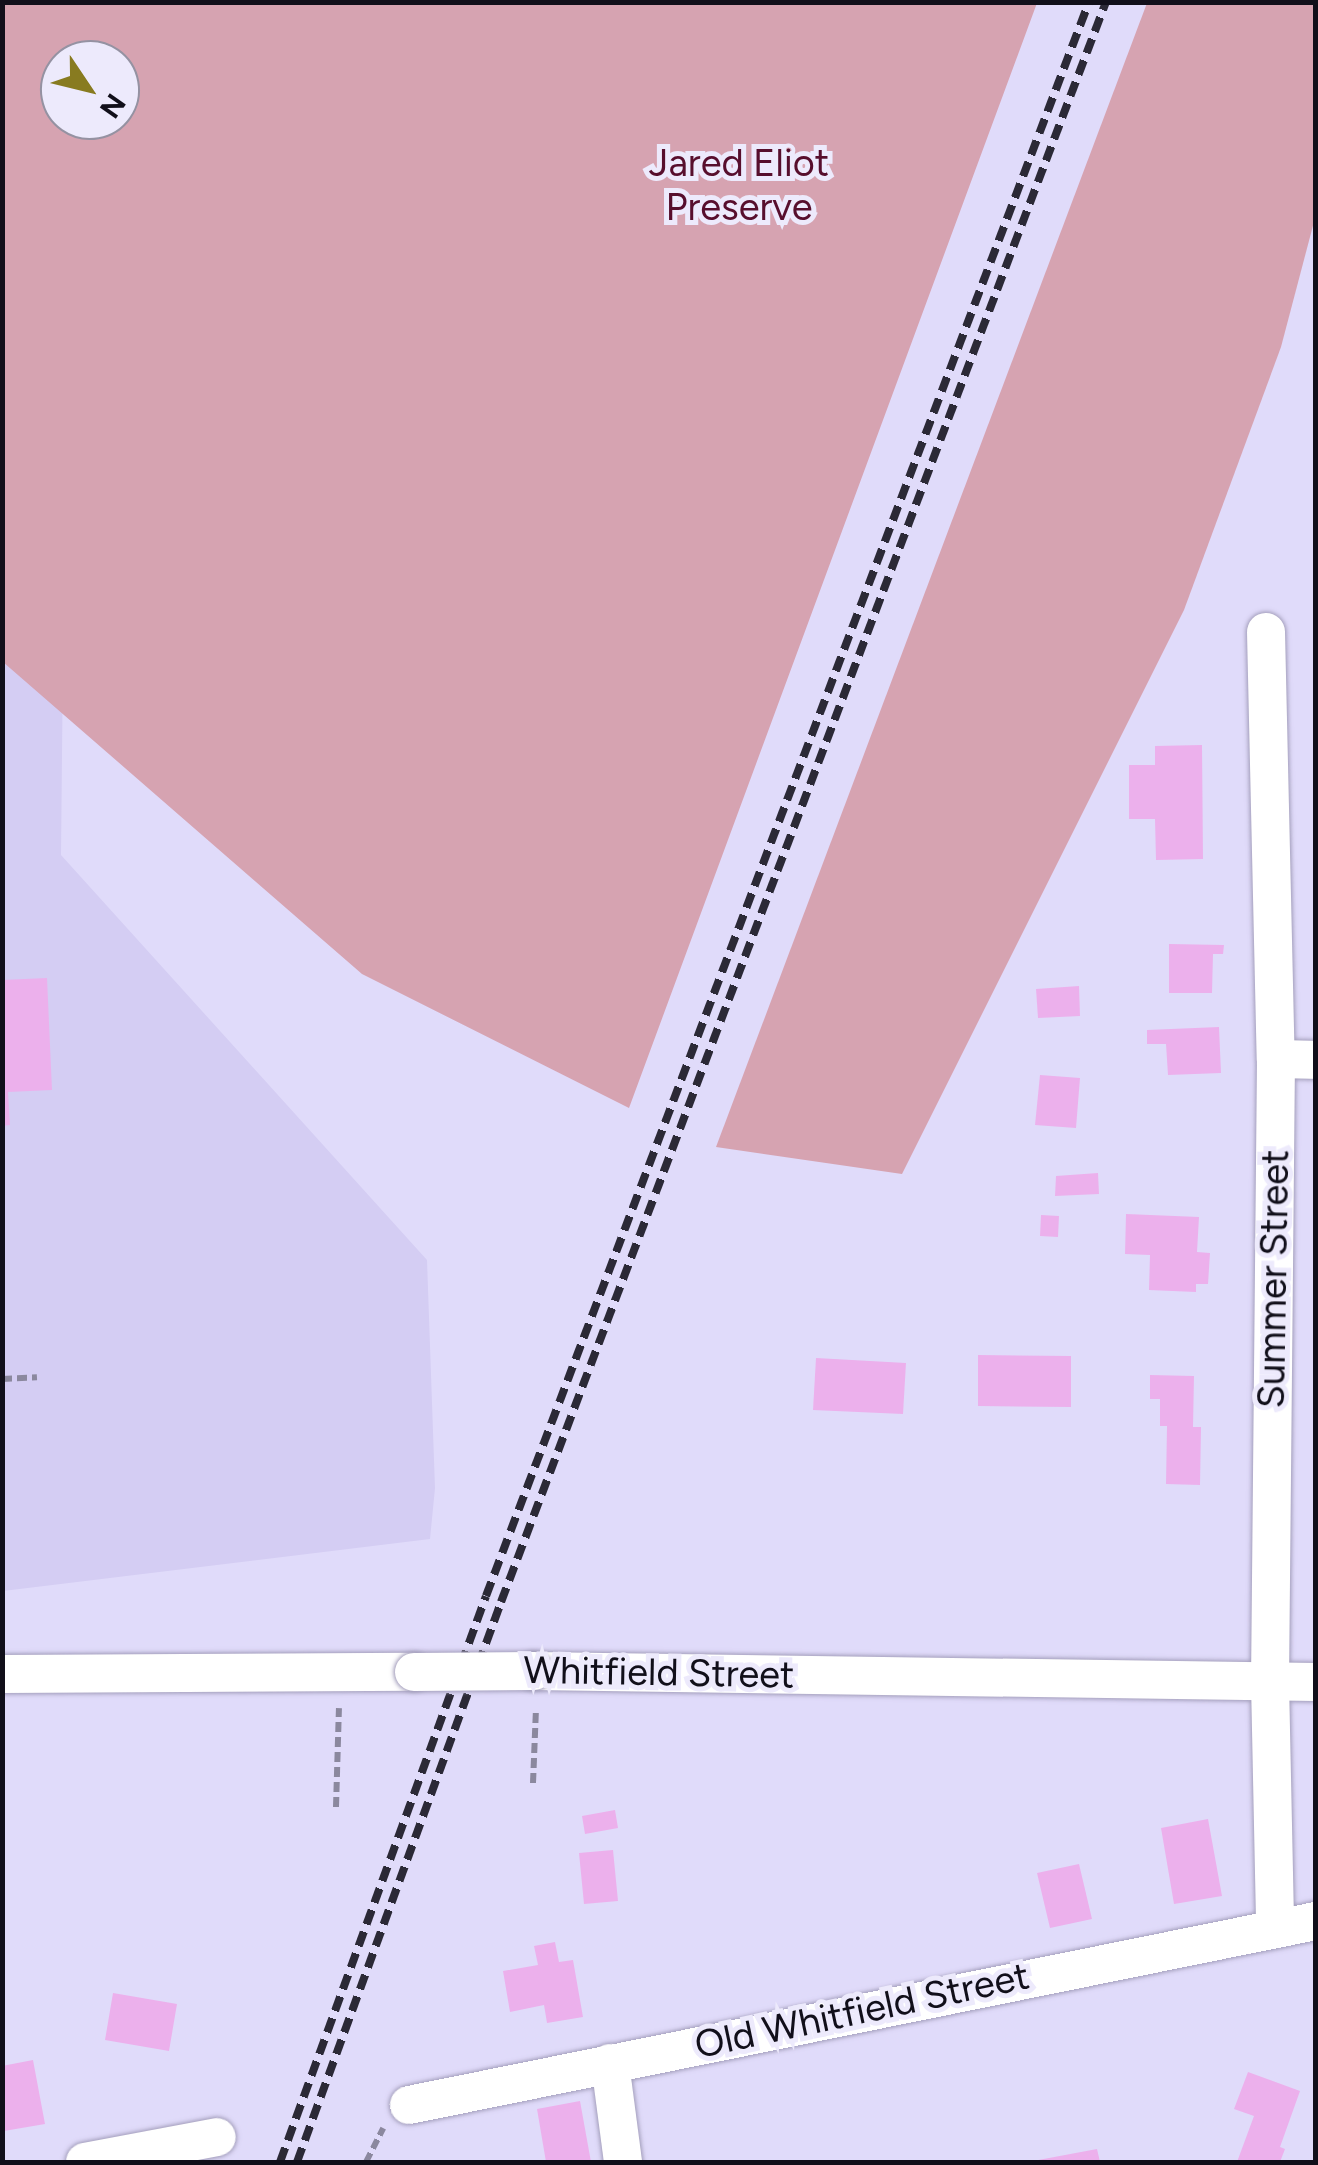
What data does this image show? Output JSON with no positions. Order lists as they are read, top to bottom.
{
  "streets": {
    "street": ["Summer Street", "Whitfield Street", "Old Whitfield Street"]
  },
  "crossings": [
    ["Summer Street", "Whitfield Street"],
    ["Summer Street", "Old Whitfield Street"]
  ],
  "parks": ["Jared Eliot Preserve"],
  "north": "bottom right"
}
